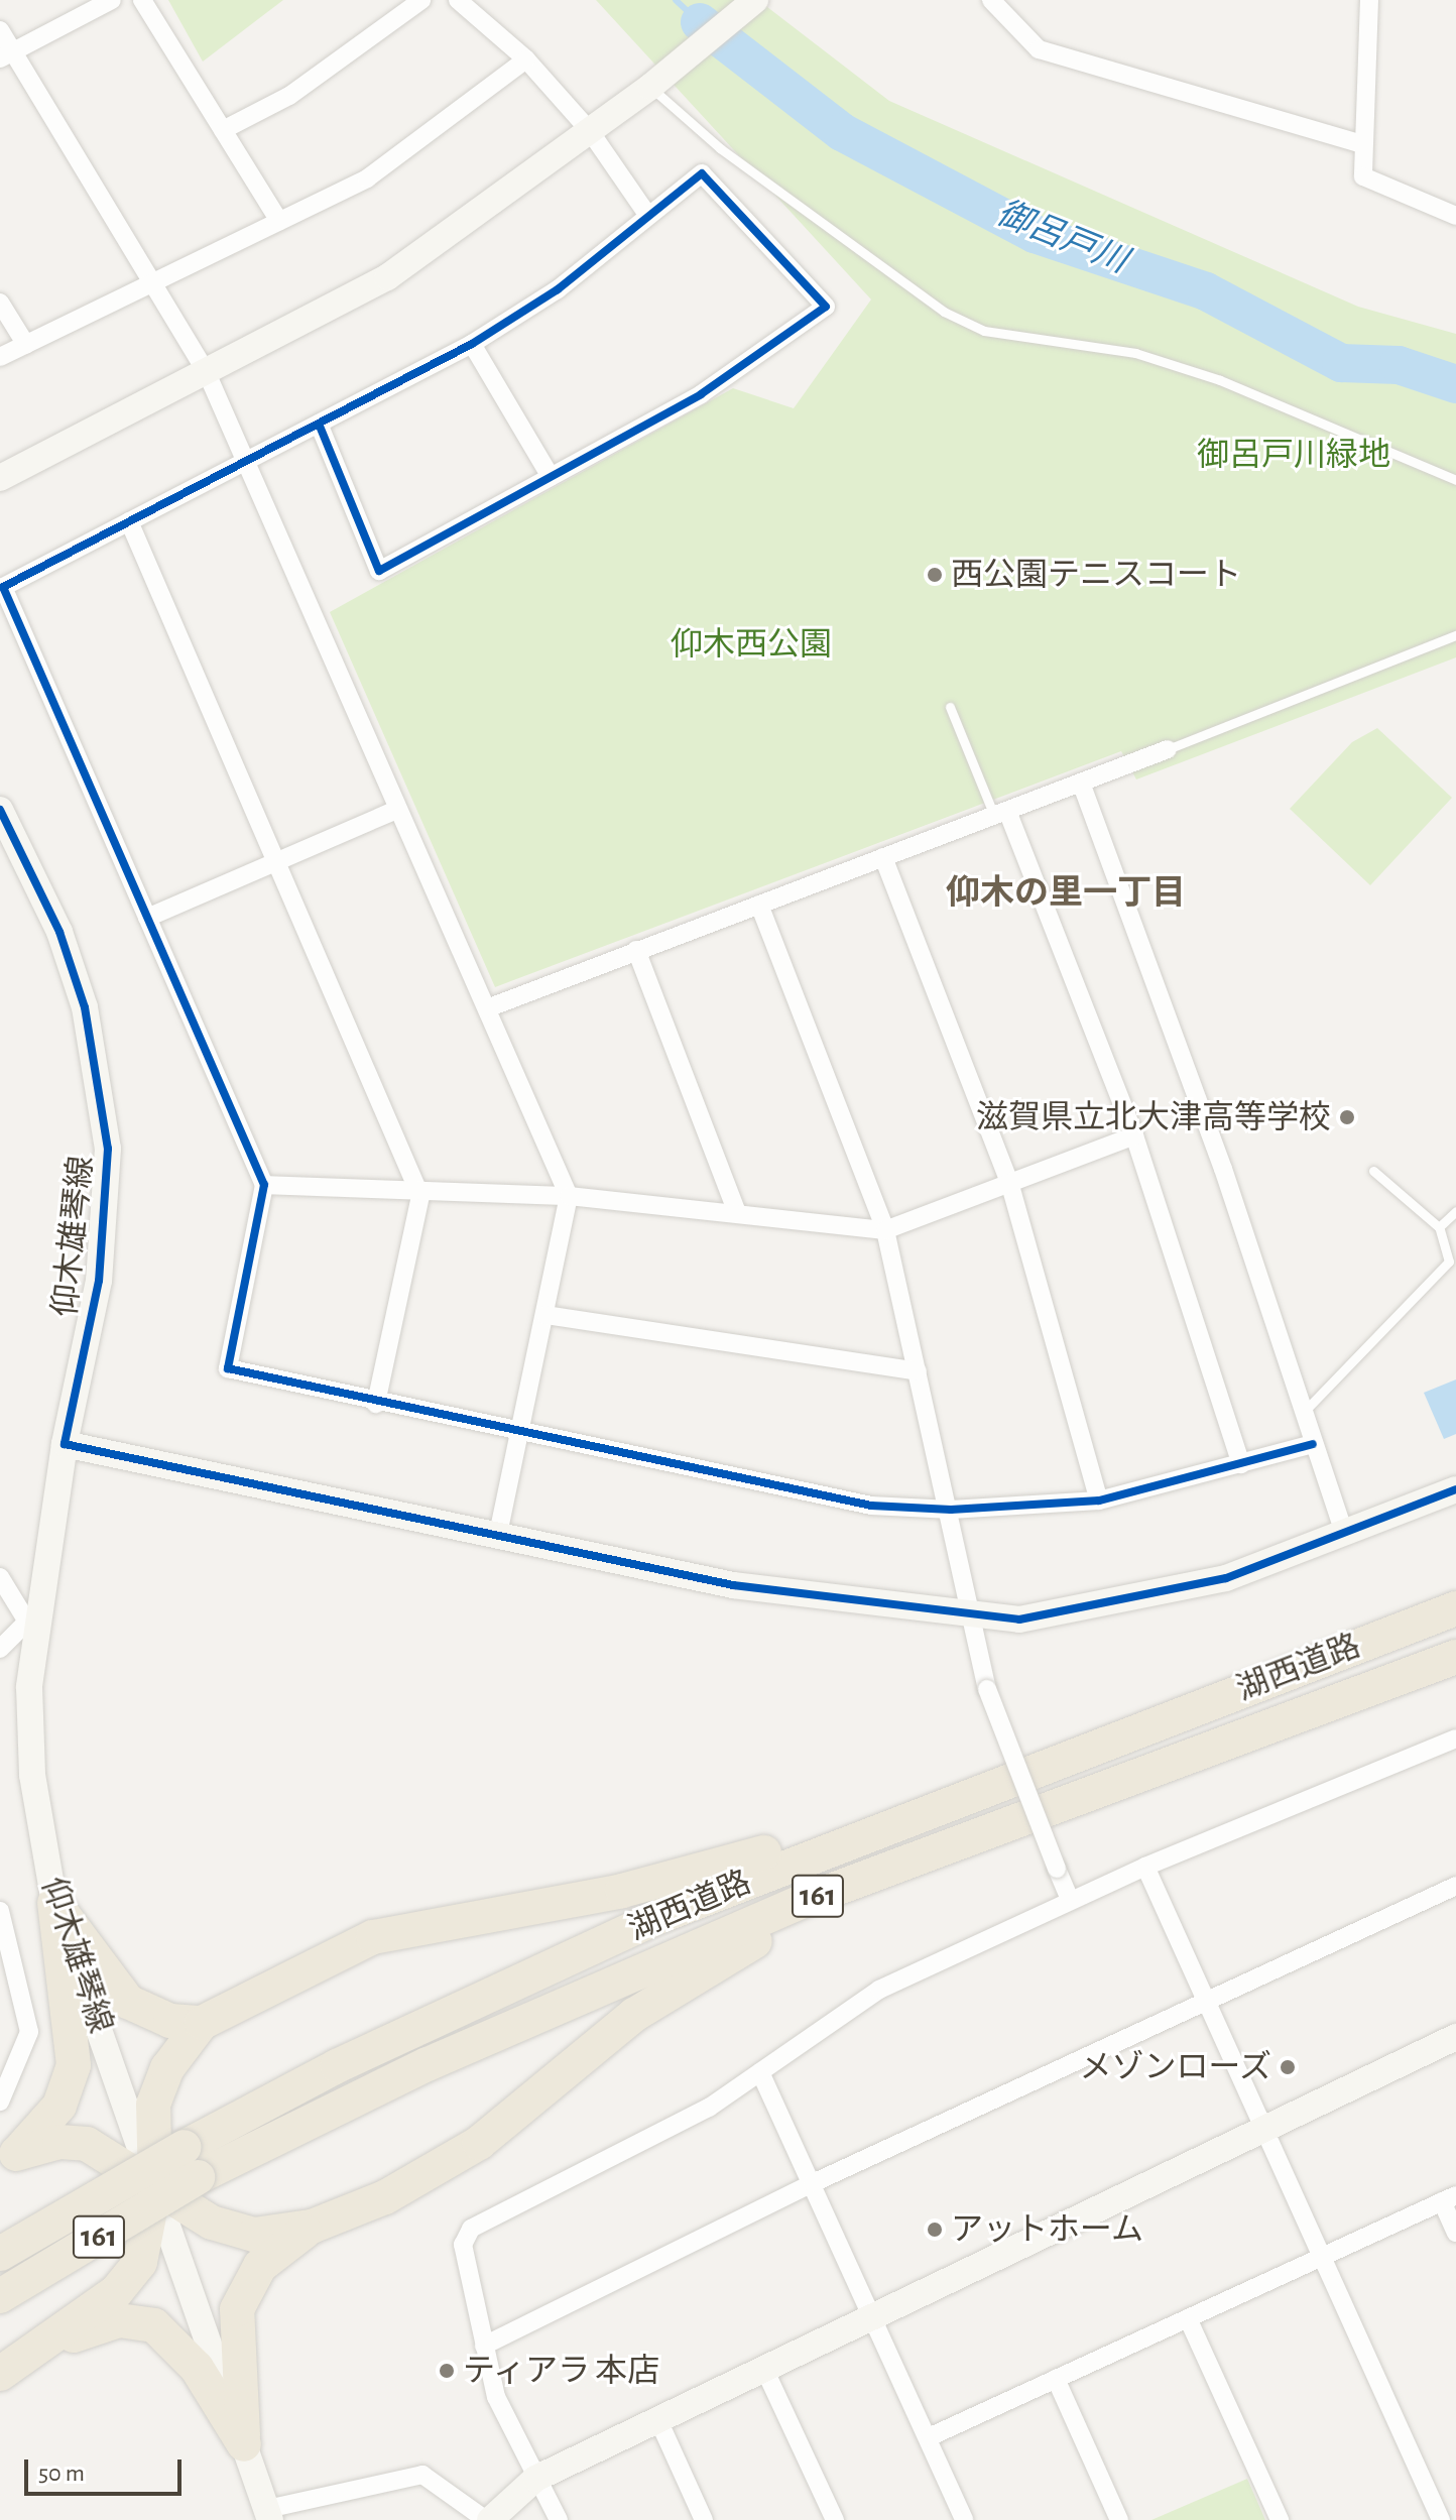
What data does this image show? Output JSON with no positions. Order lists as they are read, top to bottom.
{
  "streets": {
    "highway": ["湖西道路", "161"],
    "street": ["仰木雄琴線"]
  },
  "districts": ["仰木の里一丁目"],
  "water": ["御呂戸川"],
  "parks": ["御呂戸川緑地", "仰木西公園"],
  "places": [
    "西公園テニスコート",
    "滋賀県立北大津高等学校",
    "メゾンローズ",
    "アットホーム",
    "ティアラ 本店"
  ],
  "scale_bar": "50 m"
}
